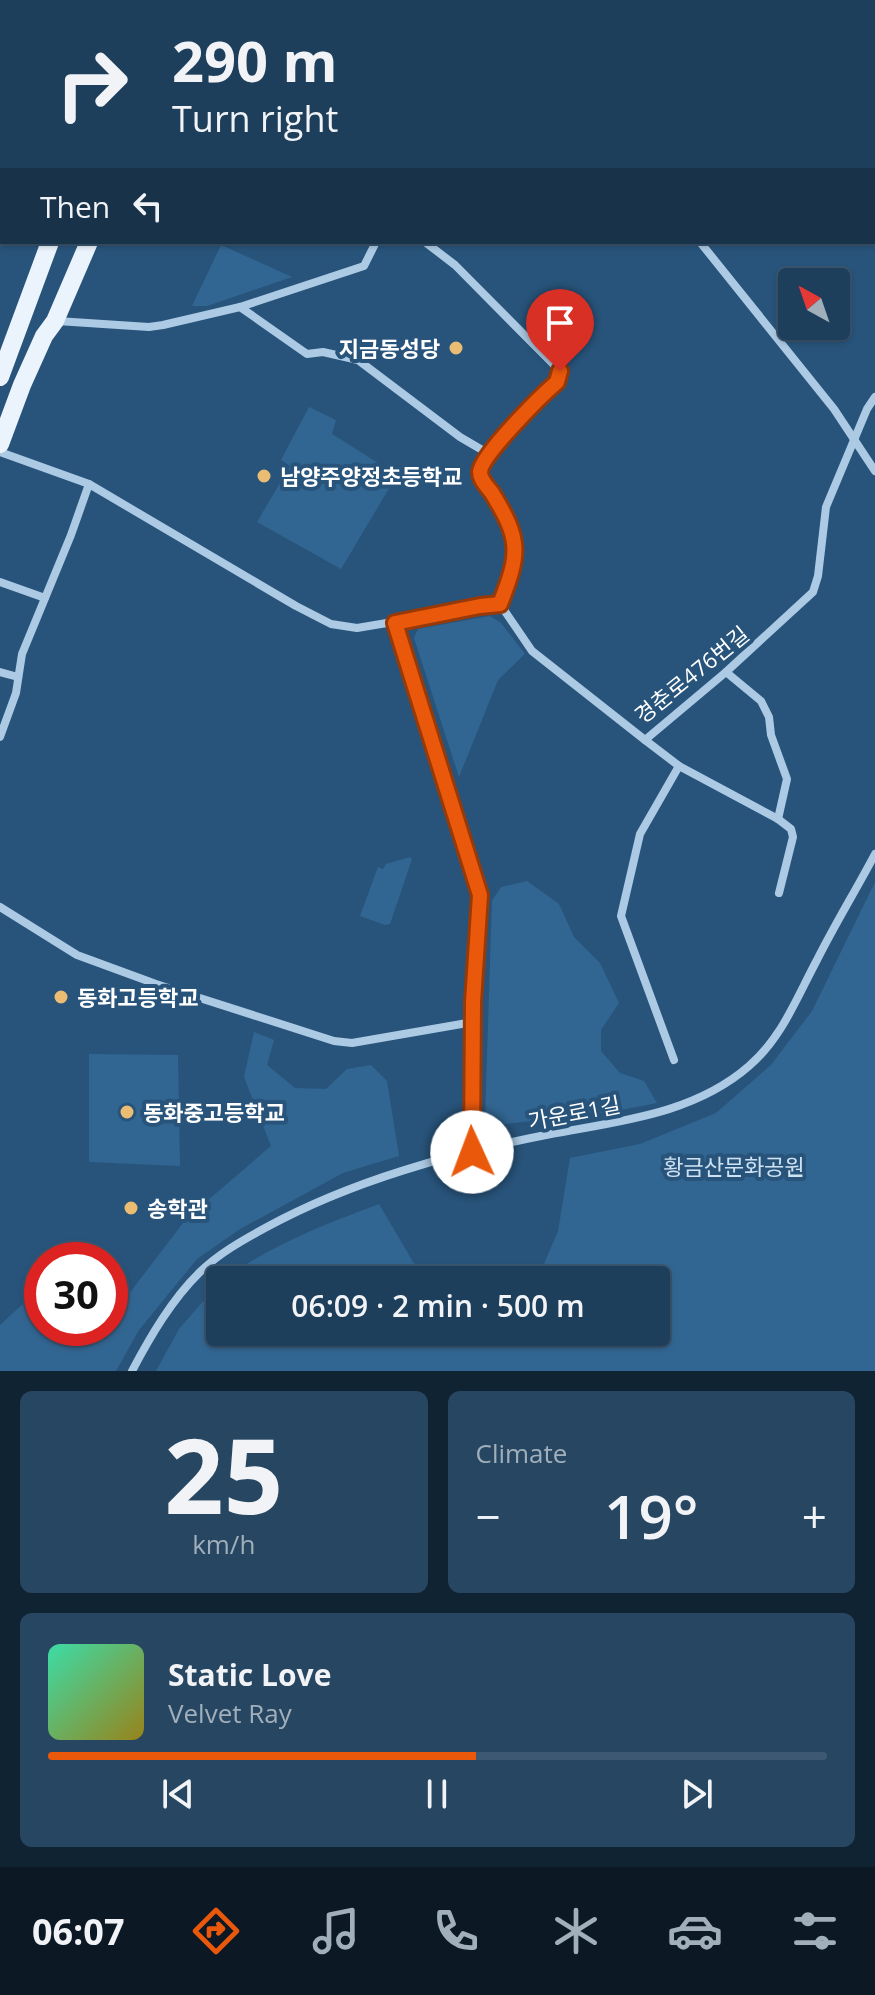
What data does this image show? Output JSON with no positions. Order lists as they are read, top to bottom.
{
  "streets": {
    "street": ["경춘로476번길", "가운로1길"]
  },
  "parks": ["황금산문화공원"],
  "places": [
    "지금동성당",
    "남양주양정초등학교",
    "동화고등학교",
    "동화중고등학교",
    "송학관"
  ],
  "north": "top left",
  "page": {
    "turn": ["290 m", "Turn right"],
    "then": "Then",
    "limit": "30",
    "trip": "06:09 · 2 min · 500 m",
    "tile": [
      ["25", "km/h"],
      "Climate"
    ],
    "heat": ["−", "19°", "+"],
    "song": ["Static Love", "Velvet Ray"],
    "tabs": "06:07"
  }
}
